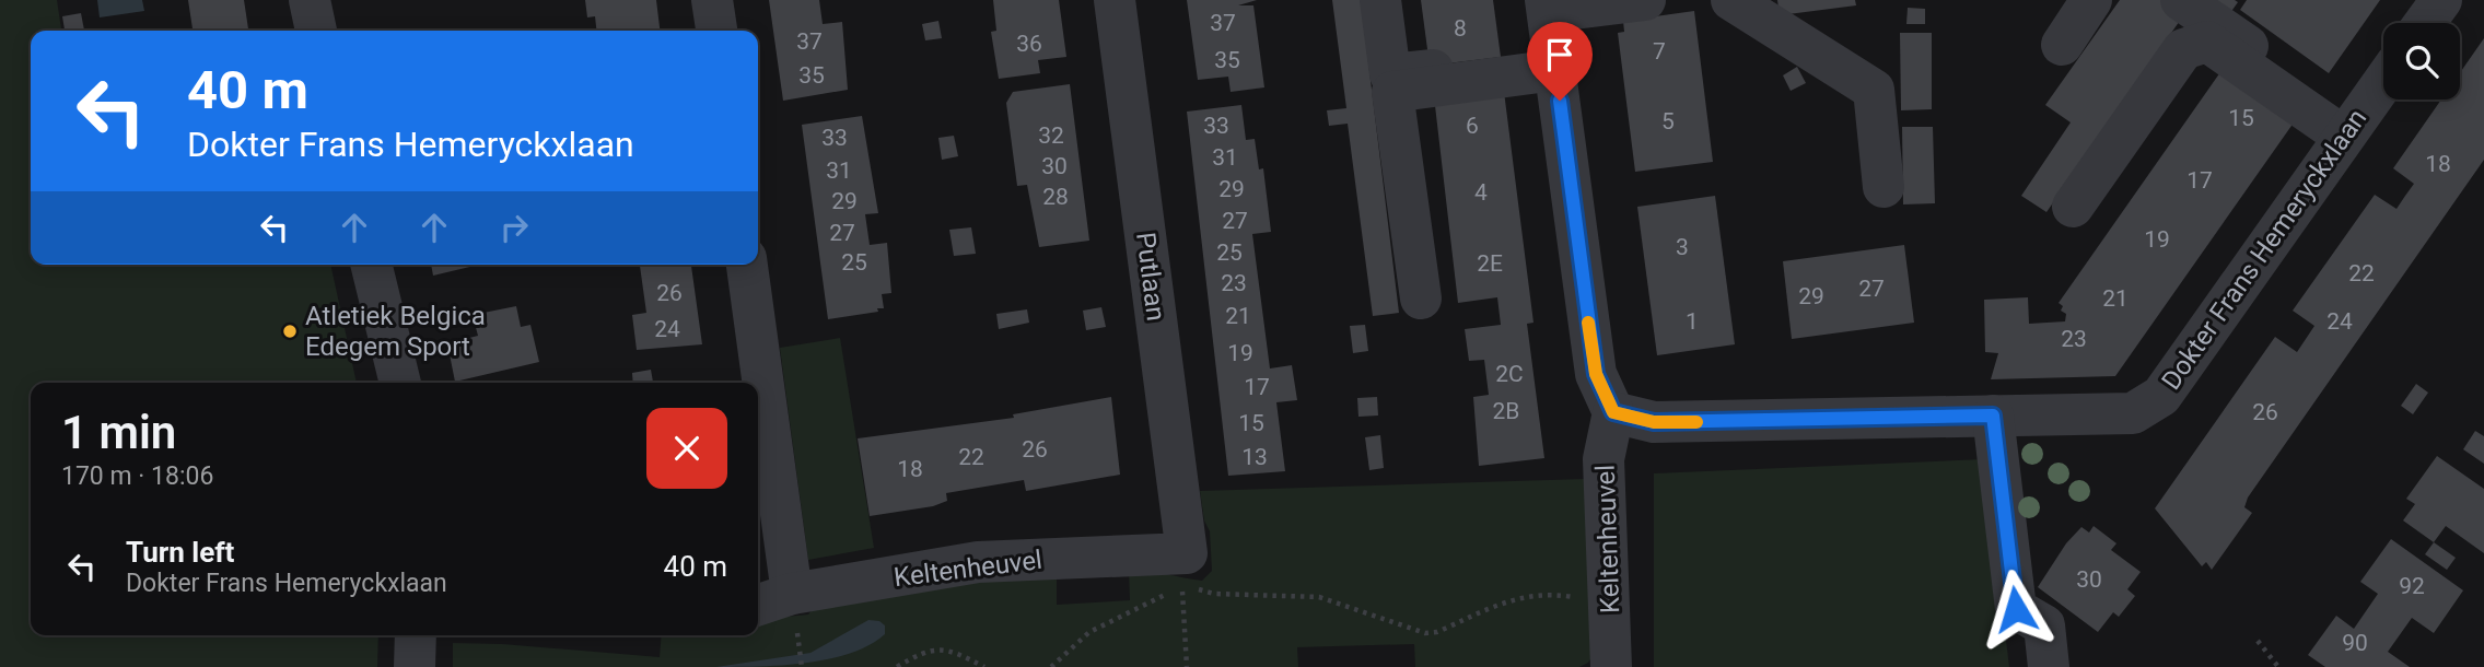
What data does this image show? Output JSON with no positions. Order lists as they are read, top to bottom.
{
  "streets": {
    "street": ["Dokter Frans Hemeryckxlaan", "Putlaan", "Keltenheuvel"]
  },
  "crossings": [
    ["Dokter Frans Hemeryckxlaan", "Keltenheuvel"],
    ["Putlaan", "Keltenheuvel"]
  ],
  "places": ["Atletiek Belgica Edegem Sport"],
  "house_numbers": [
    "37",
    "8",
    "37",
    "36",
    "7",
    "35",
    "35",
    "15",
    "5",
    "33",
    "6",
    "32",
    "33",
    "31",
    "18",
    "30",
    "31",
    "17",
    "29",
    "4",
    "28",
    "29",
    "27",
    "27",
    "19",
    "3",
    "25",
    "25",
    "2E",
    "22",
    "23",
    "27",
    "26",
    "29",
    "21",
    "21",
    "1",
    "24",
    "24",
    "23",
    "19",
    "2C",
    "17",
    "2B",
    "26",
    "15",
    "26",
    "22",
    "13",
    "18",
    "30",
    "92",
    "90"
  ],
  "page": {
    "turn": ["40 m", "Dokter Frans Hemeryckxlaan"],
    "heading": ["1 min", "170 m · 18:06"],
    "list": [
      {
        "name": "Turn left",
        "note": "Dokter Frans Hemeryckxlaan",
        "value": "40 m"
      }
    ]
  }
}
